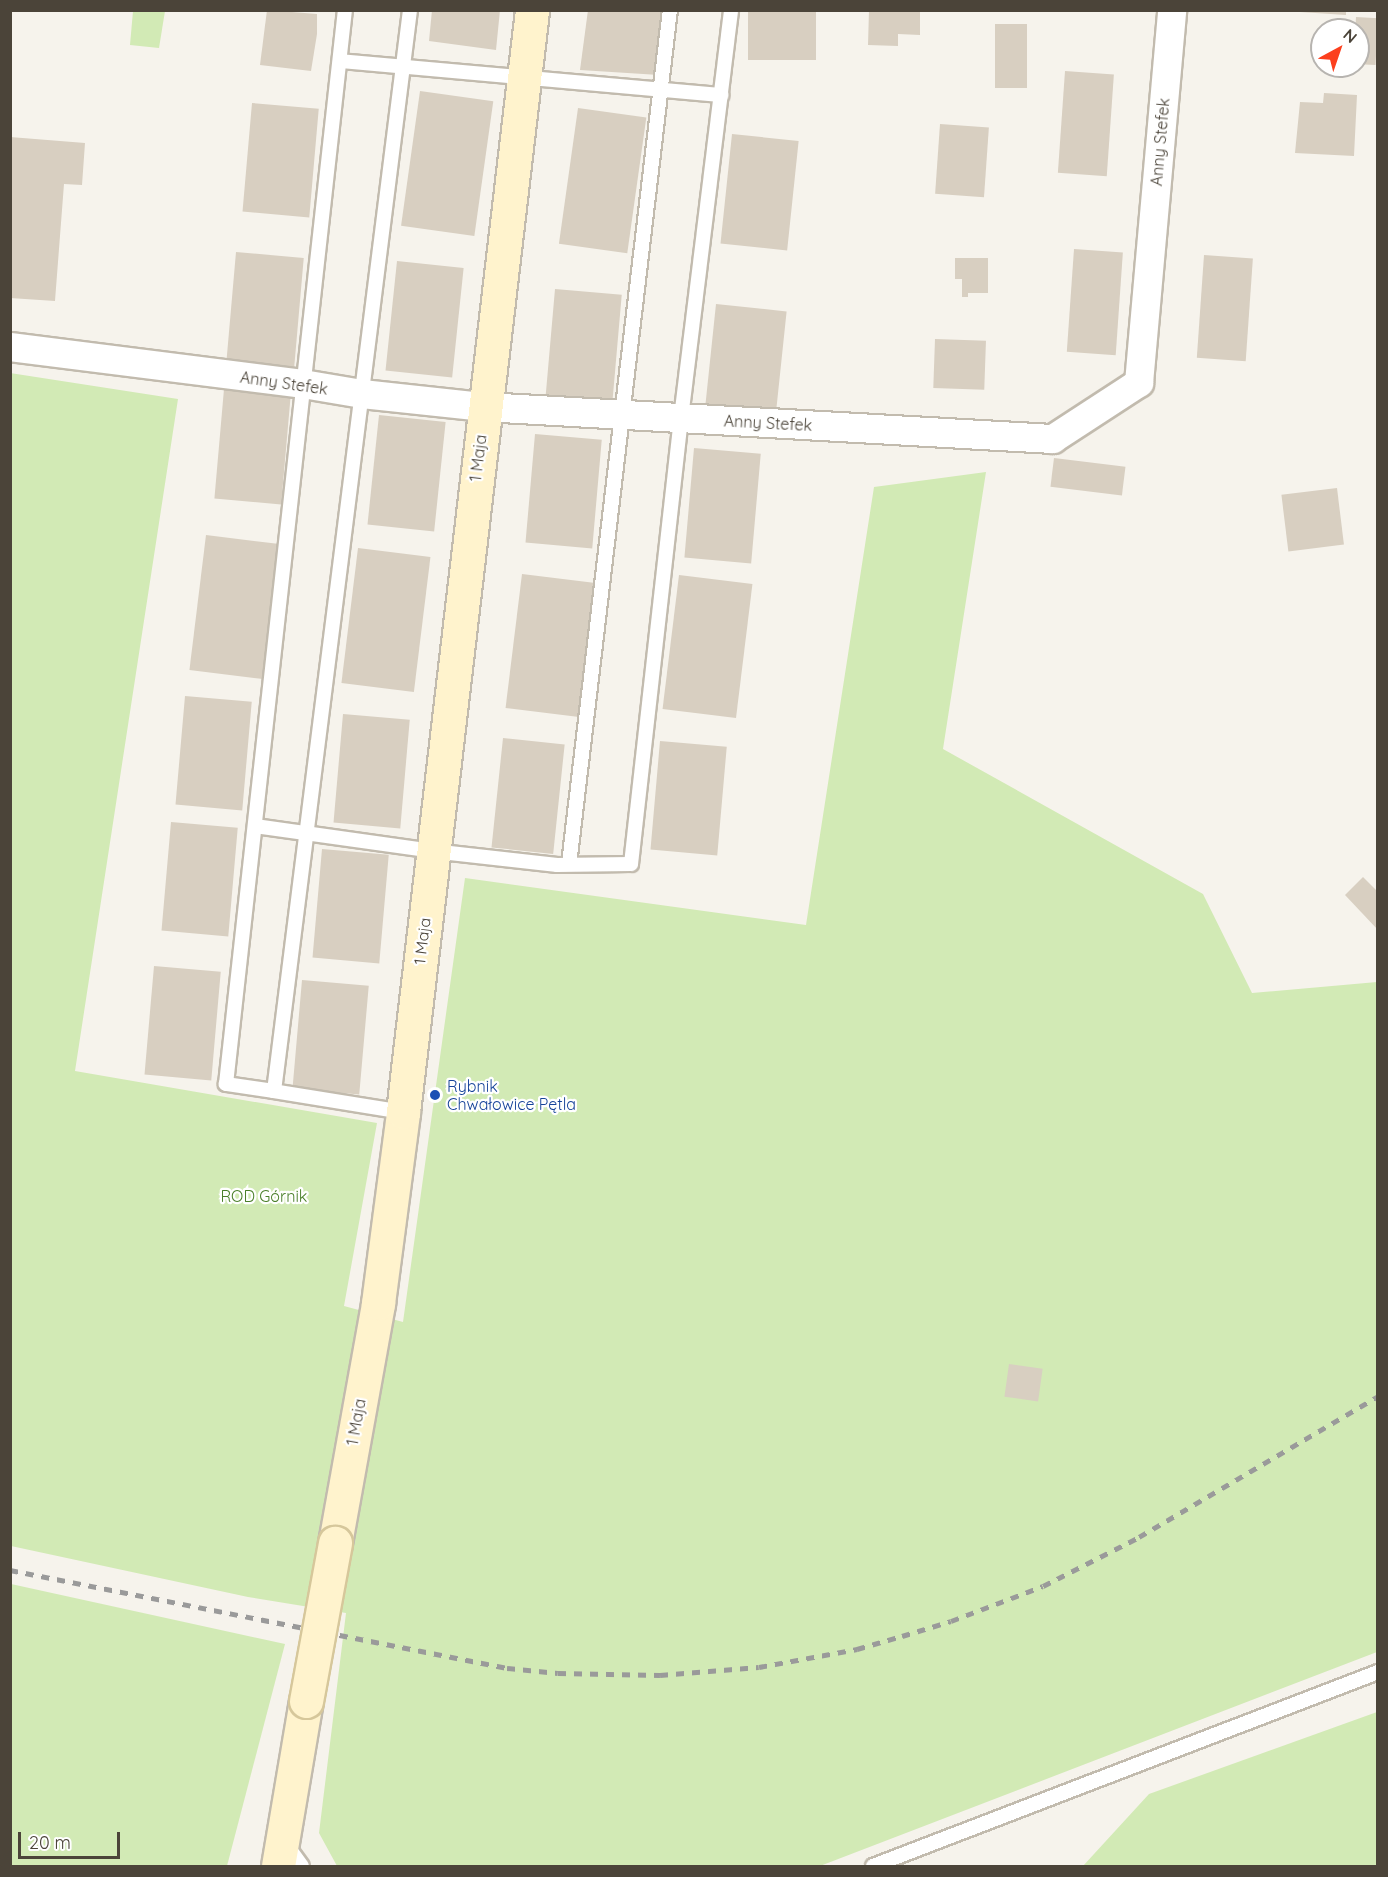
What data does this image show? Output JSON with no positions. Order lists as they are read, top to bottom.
{
  "streets": {
    "main road": ["1 Maja"],
    "street": ["Anny Stefek"]
  },
  "crossings": [
    ["Anny Stefek", "1 Maja"]
  ],
  "parks": ["ROD Górnik"],
  "places": ["Rybnik Chwałowice Pętla"],
  "scale_bar": "20 m",
  "north": "top right"
}
